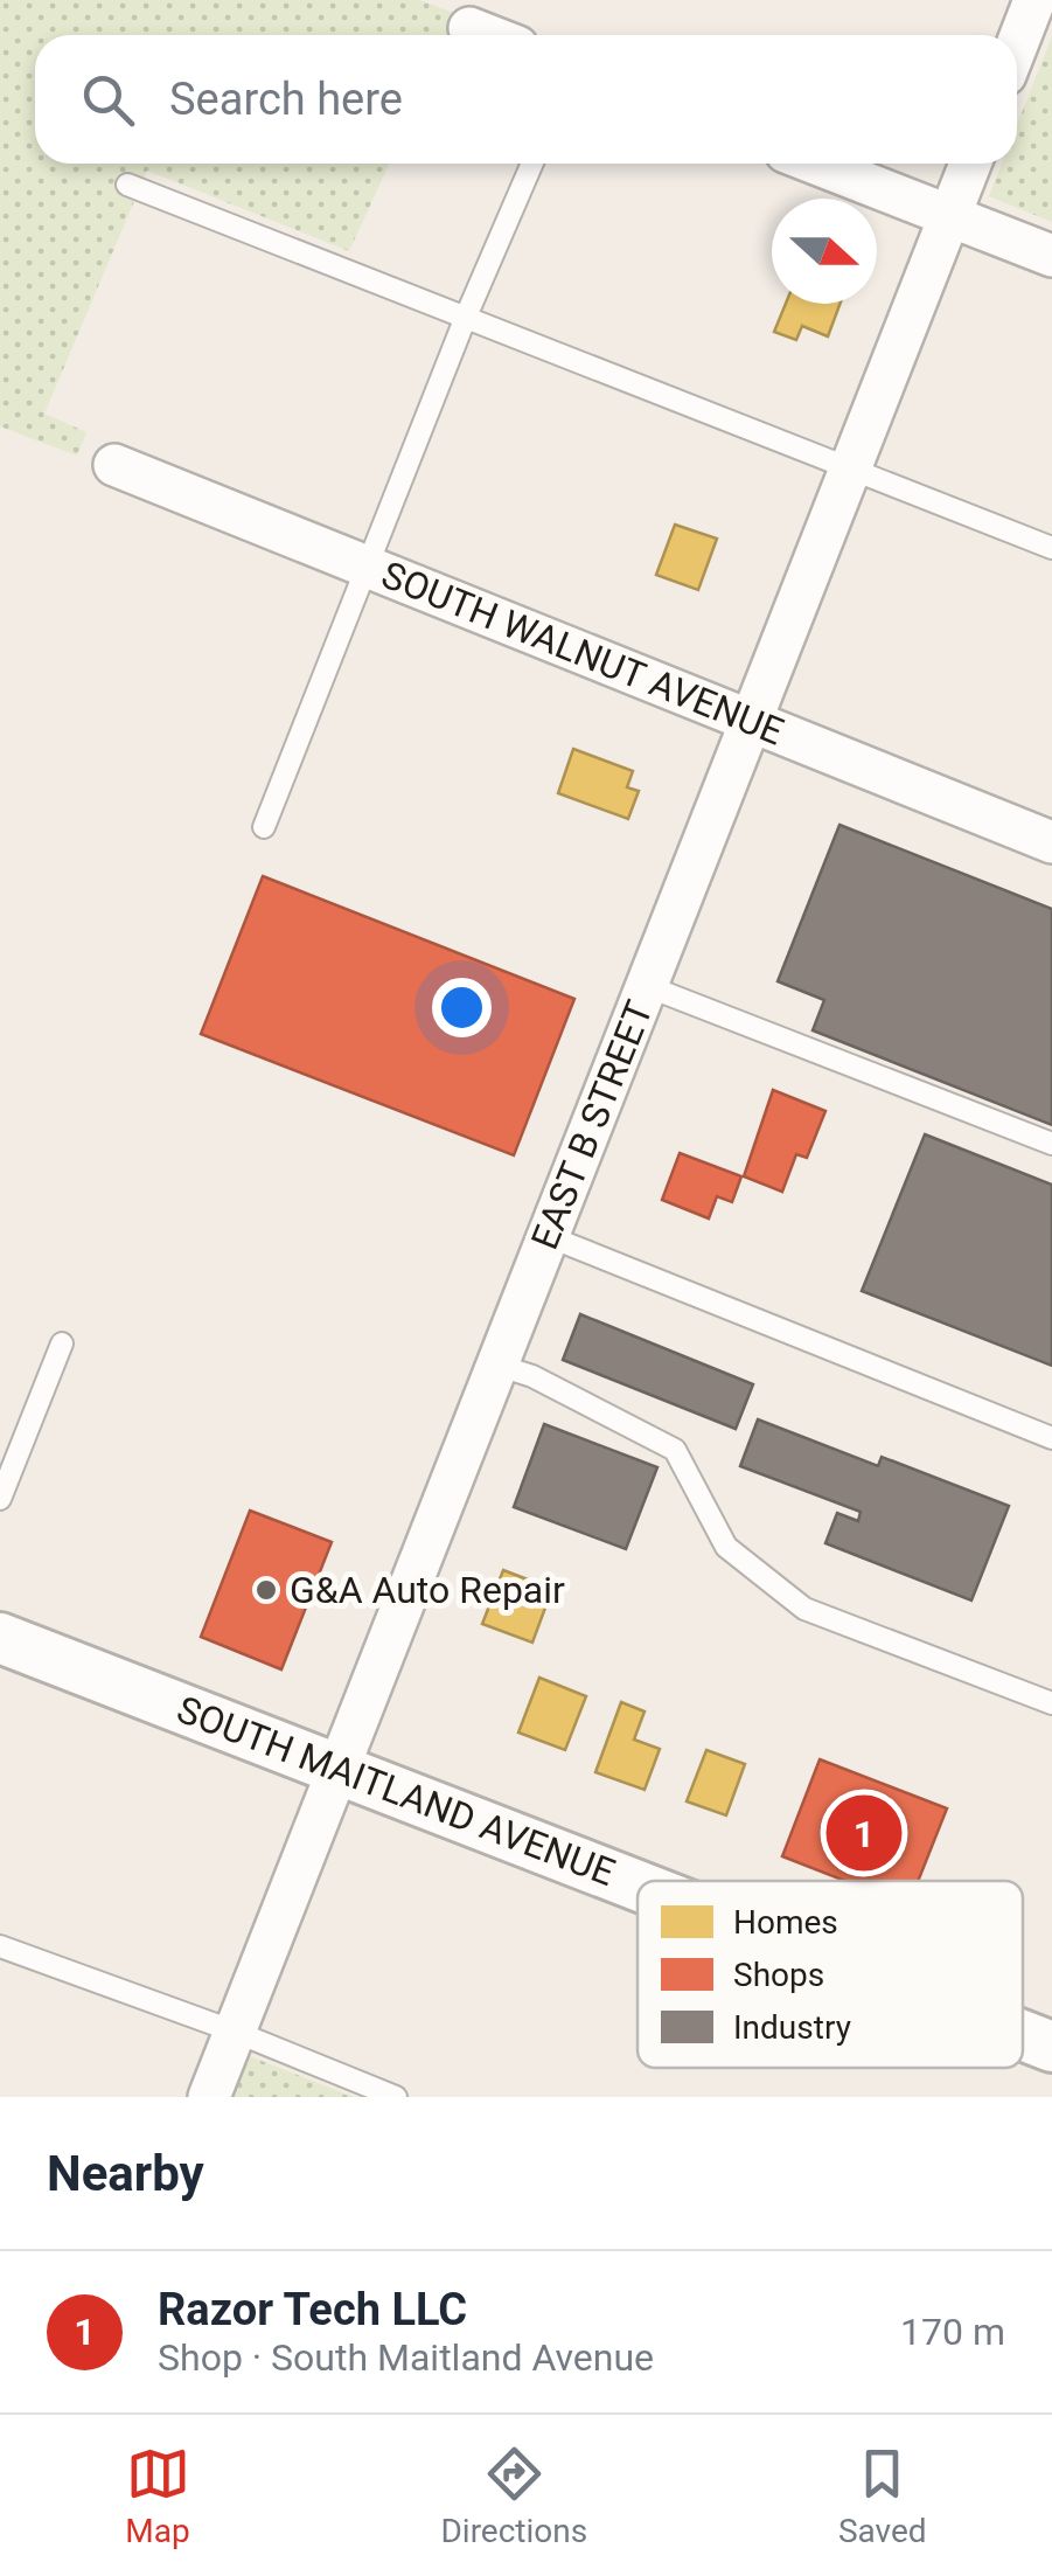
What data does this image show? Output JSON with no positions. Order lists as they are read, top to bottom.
{
  "streets": {
    "street": ["SOUTH WALNUT AVENUE", "EAST B STREET", "SOUTH MAITLAND AVENUE"]
  },
  "crossings": [
    ["SOUTH WALNUT AVENUE", "EAST B STREET"],
    ["EAST B STREET", "SOUTH MAITLAND AVENUE"]
  ],
  "places": ["G&A Auto Repair"],
  "legend": ["Homes", "Shops", "Industry"],
  "north": "right",
  "page": {
    "search": "Search here",
    "pins": "1",
    "heading": "Nearby",
    "list": [
      {
        "mark": "1",
        "name": "Razor Tech LLC",
        "note": "Shop · South Maitland Avenue",
        "value": "170 m"
      }
    ],
    "nav": ["Map", "Directions", "Saved"]
  }
}
